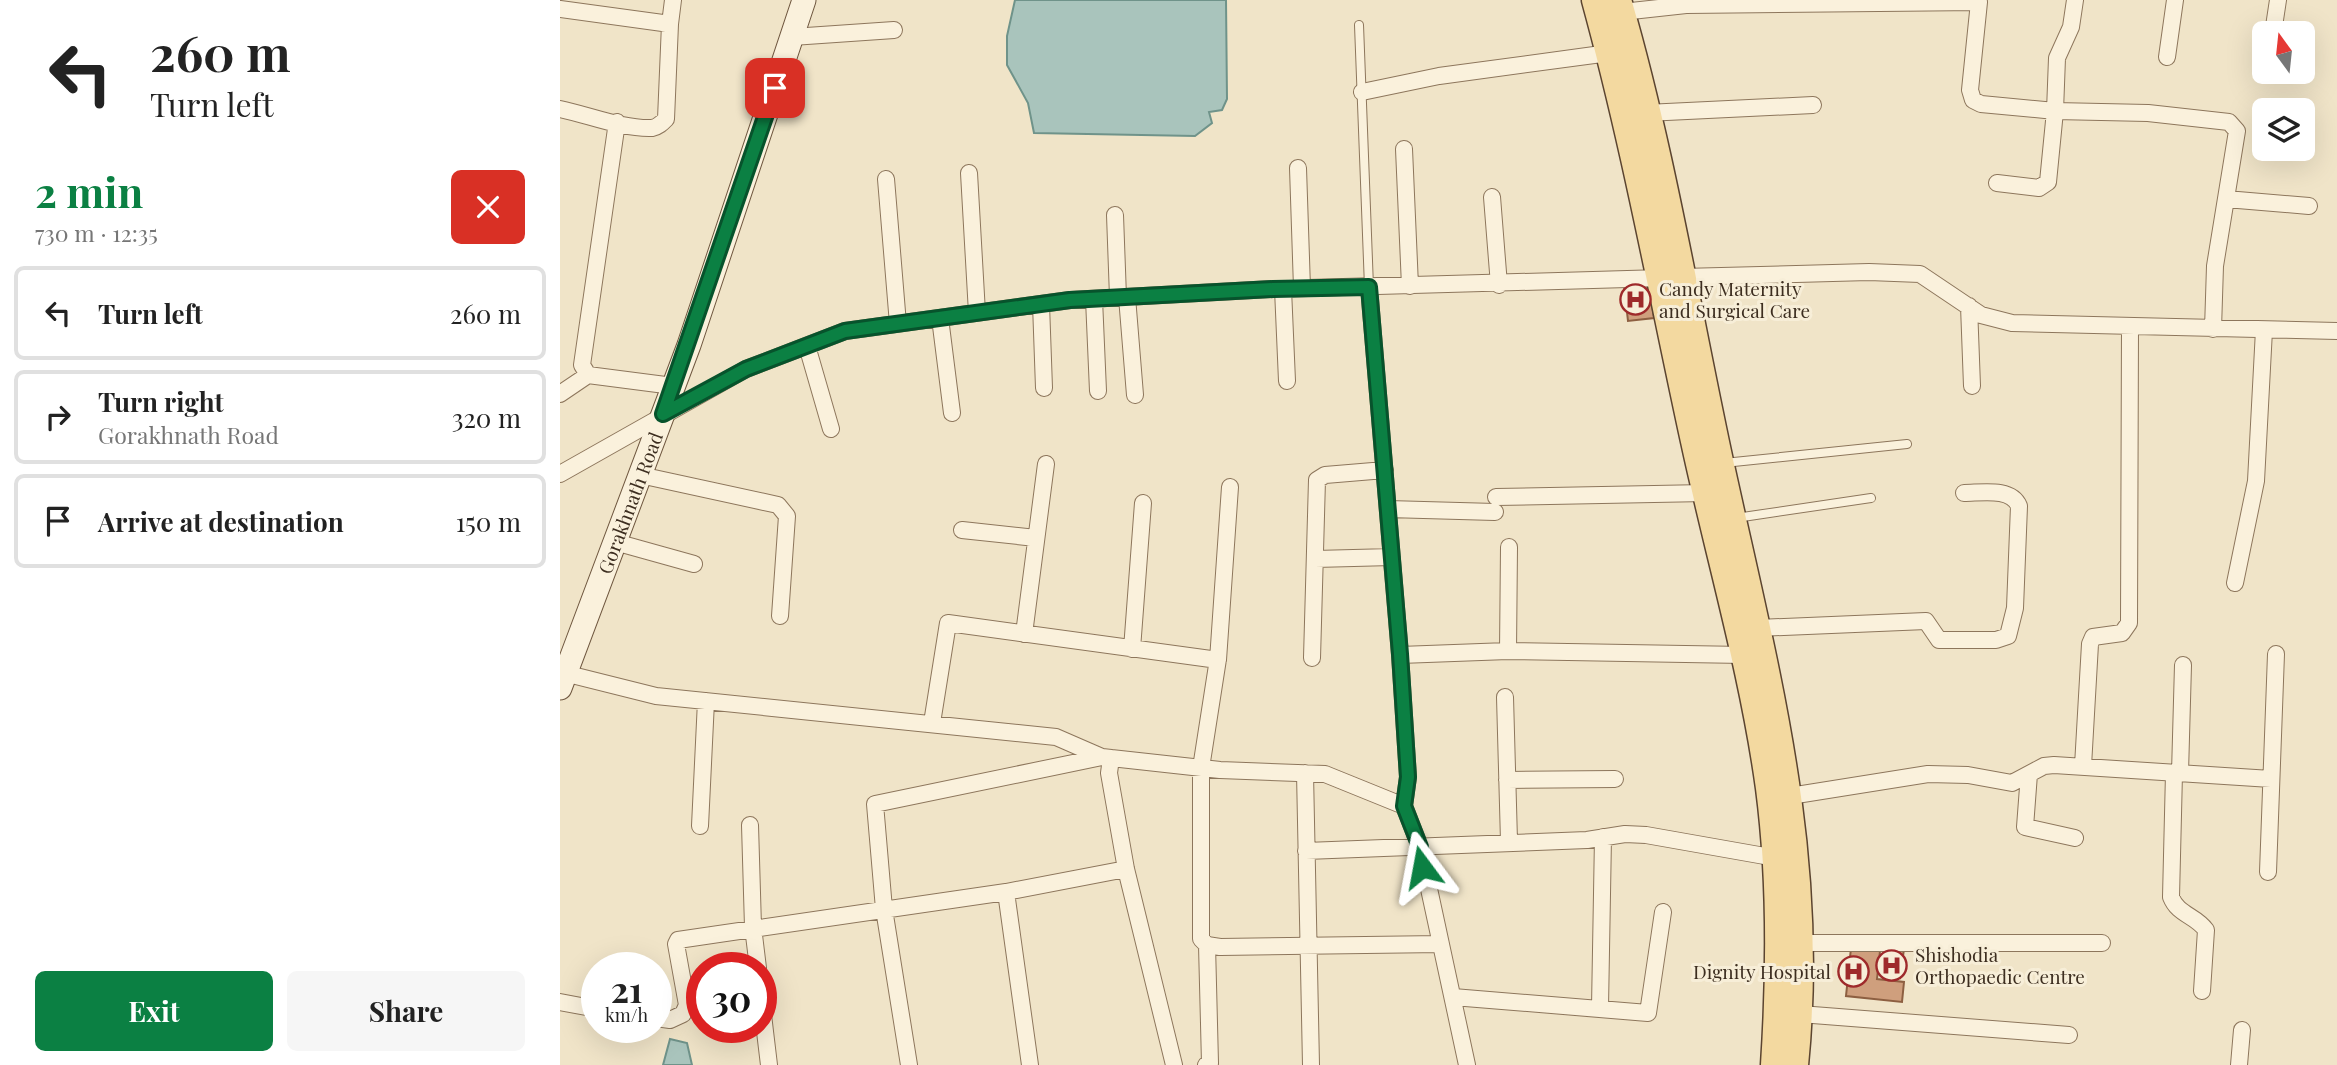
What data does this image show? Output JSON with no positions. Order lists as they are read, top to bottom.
{
  "streets": {
    "main road": ["Gorakhnath Road"]
  },
  "places": {
    "hospital": ["Candy Maternity and Surgical Care", "Shishodia Orthopaedic Centre", "Dignity Hospital"]
  },
  "north": "top",
  "page": {
    "turn": ["260 m", "Turn left"],
    "heading": ["2 min", "730 m · 12:35"],
    "list": [
      {
        "name": "Turn left",
        "value": "260 m"
      },
      {
        "name": "Turn right",
        "note": "Gorakhnath Road",
        "value": "320 m"
      },
      {
        "name": "Arrive at destination",
        "value": "150 m"
      }
    ],
    "speed": "21 km/h",
    "limit": "30",
    "buttons": ["Exit", "Share"]
  }
}
